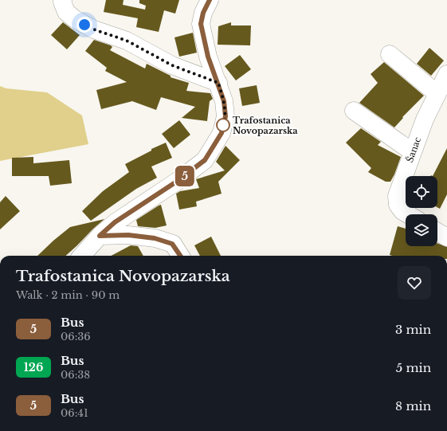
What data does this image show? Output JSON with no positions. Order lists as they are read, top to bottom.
{
  "streets": {
    "street": ["Šanac"]
  },
  "places": ["Trafostanica Novopazarska"],
  "lines": ["bus line 5"],
  "page": {
    "on_map": "5",
    "heading": ["Trafostanica Novopazarska", "Walk · 2 min · 90 m"],
    "list": [
      {
        "mark": "5",
        "name": "Bus",
        "note": "06:36",
        "value": "3 min"
      },
      {
        "mark": "126",
        "name": "Bus",
        "note": "06:38",
        "value": "5 min"
      },
      {
        "mark": "5",
        "name": "Bus",
        "note": "06:41",
        "value": "8 min"
      }
    ]
  }
}
